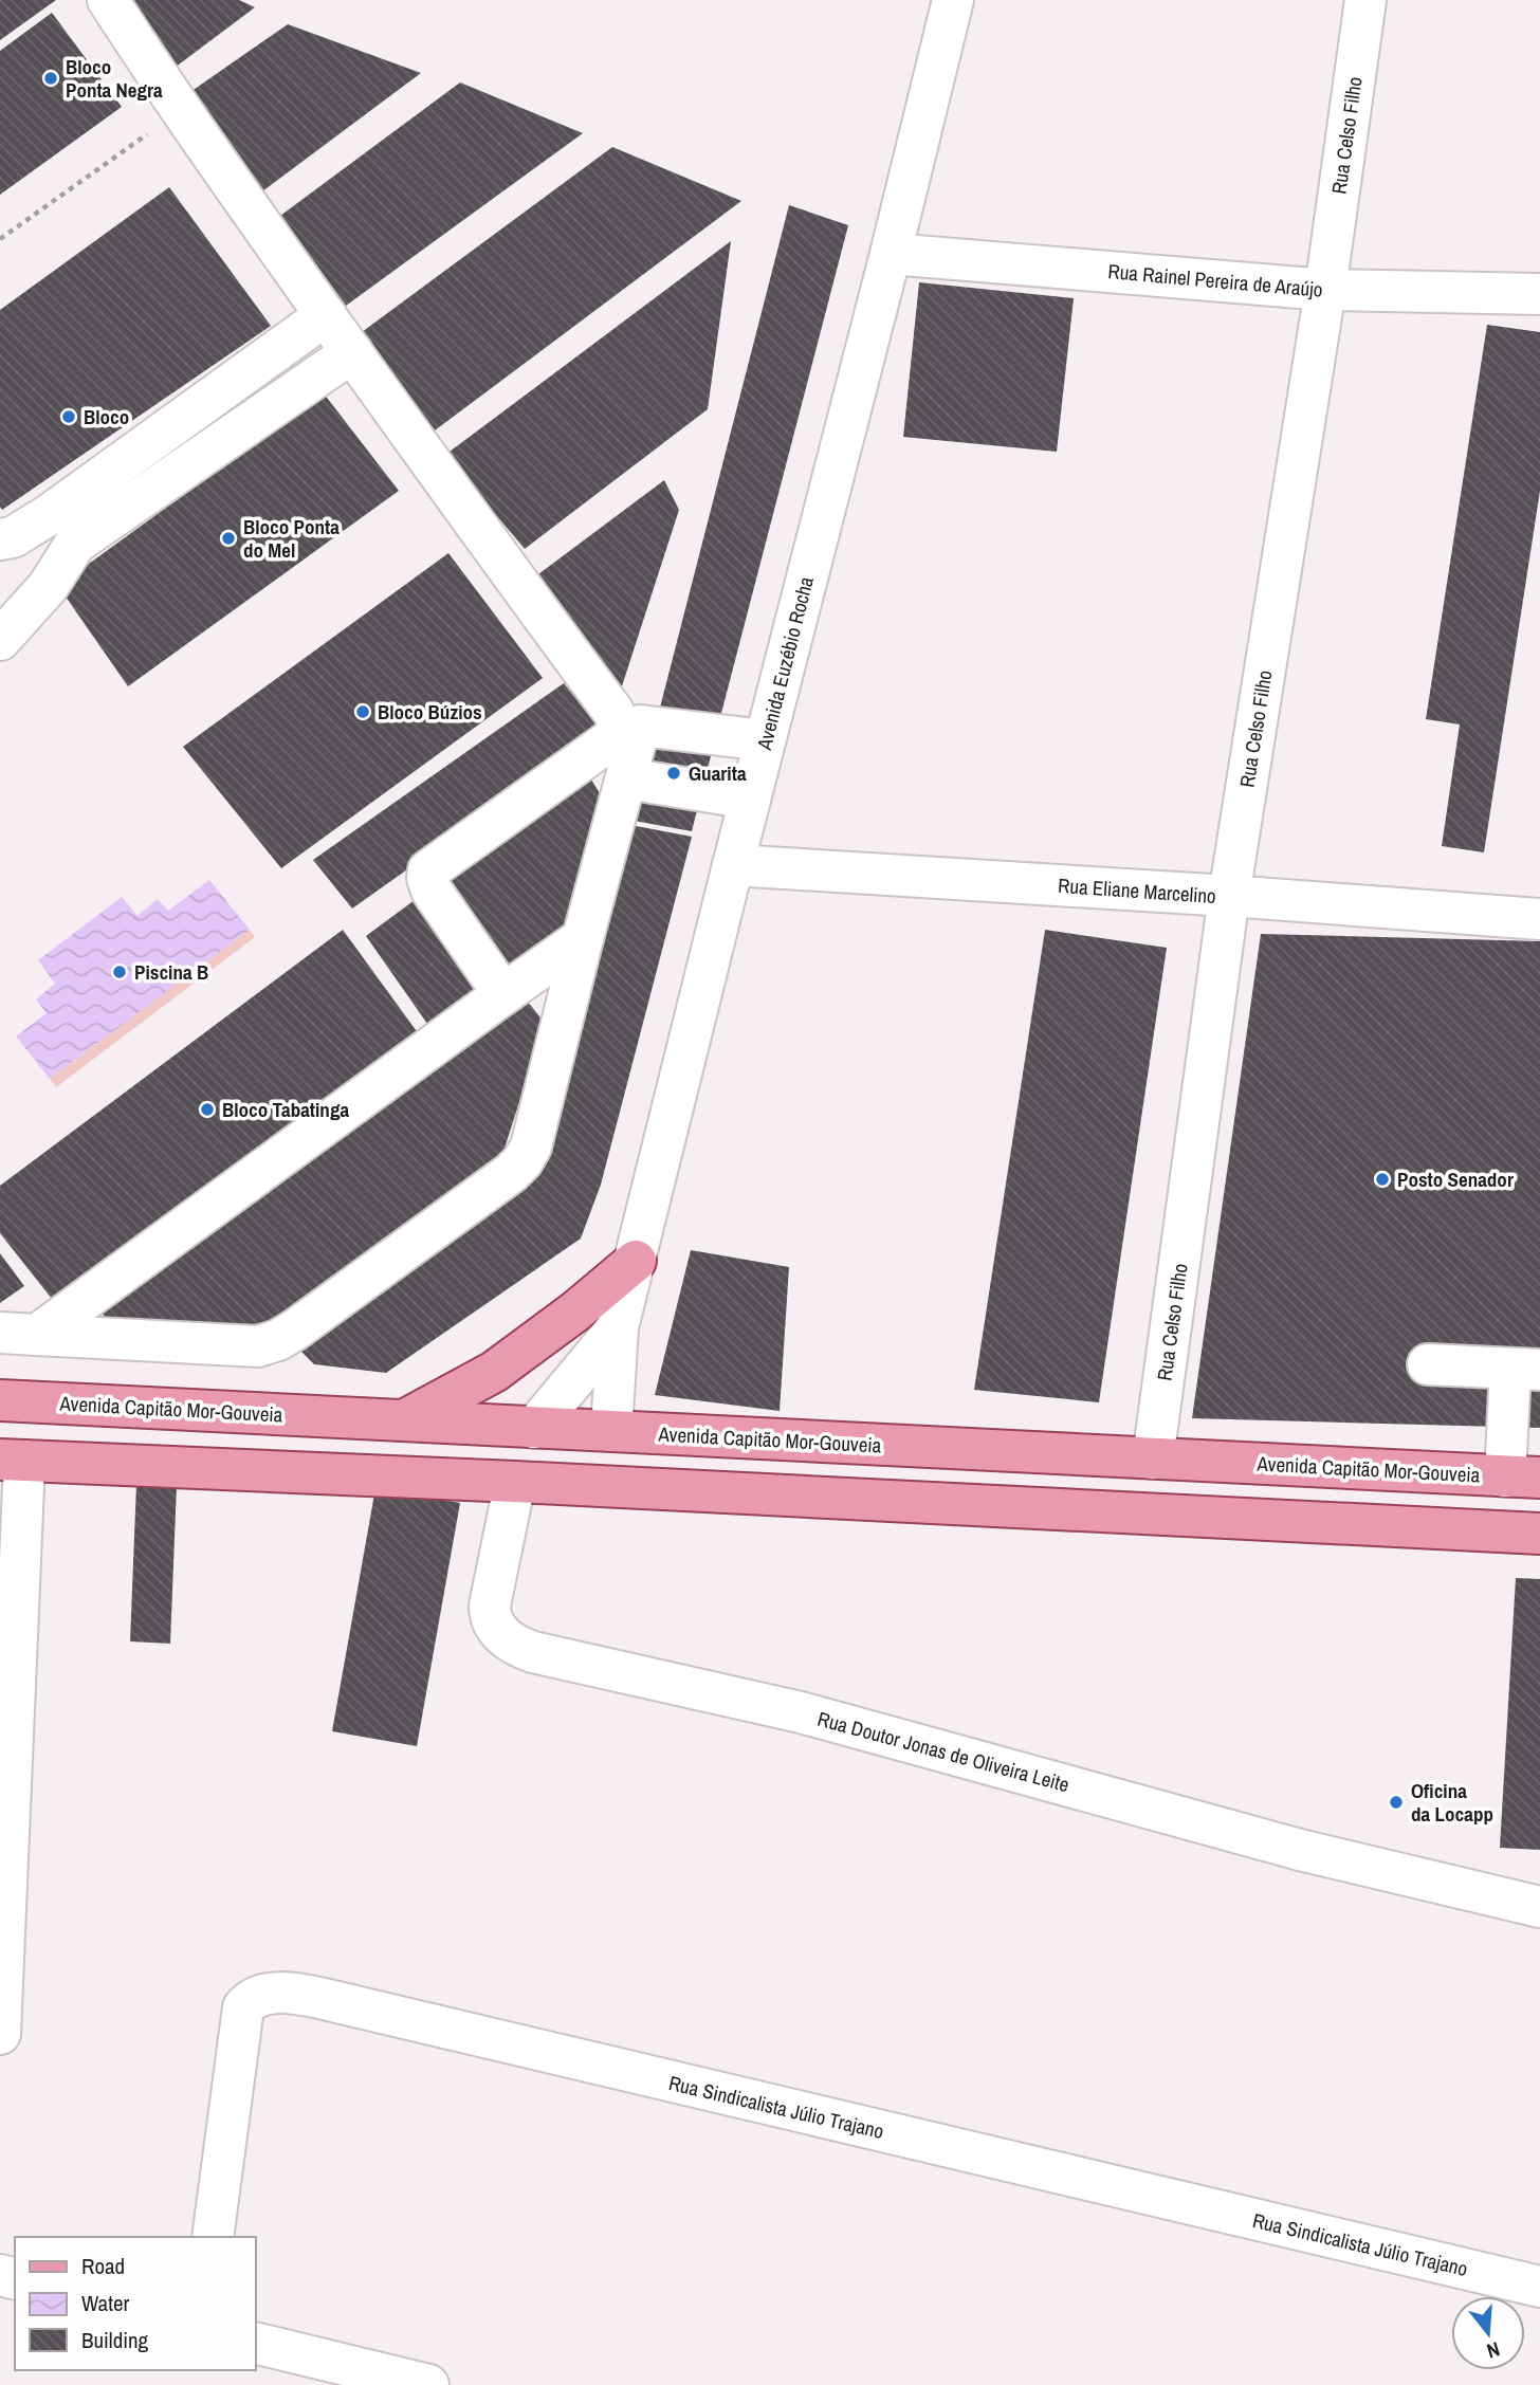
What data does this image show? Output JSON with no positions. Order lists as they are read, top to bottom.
{
  "streets": {
    "main road": ["Avenida Capitão Mor-Gouveia"],
    "street": [
      "Rua Celso Filho",
      "Rua Rainel Pereira de Araújo",
      "Avenida Euzébio Rocha",
      "Rua Eliane Marcelino",
      "Rua Doutor Jonas de Oliveira Leite",
      "Rua Sindicalista Júlio Trajano"
    ]
  },
  "crossings": [
    ["Rua Celso Filho", "Rua Rainel Pereira de Araújo"],
    ["Rua Celso Filho", "Rua Eliane Marcelino"],
    ["Rua Celso Filho", "Avenida Capitão Mor-Gouveia"],
    ["Rua Rainel Pereira de Araújo", "Avenida Euzébio Rocha"],
    ["Avenida Euzébio Rocha", "Rua Eliane Marcelino"],
    ["Avenida Euzébio Rocha", "Avenida Capitão Mor-Gouveia"]
  ],
  "places": [
    "Bloco Ponta Negra",
    "Bloco",
    "Bloco Ponta do Mel",
    "Bloco Búzios",
    "Guarita",
    "Piscina B",
    "Bloco Tabatinga",
    "Posto Senador",
    "Oficina da Locapp"
  ],
  "legend": ["Road", "Water", "Building"],
  "north": "bottom"
}
